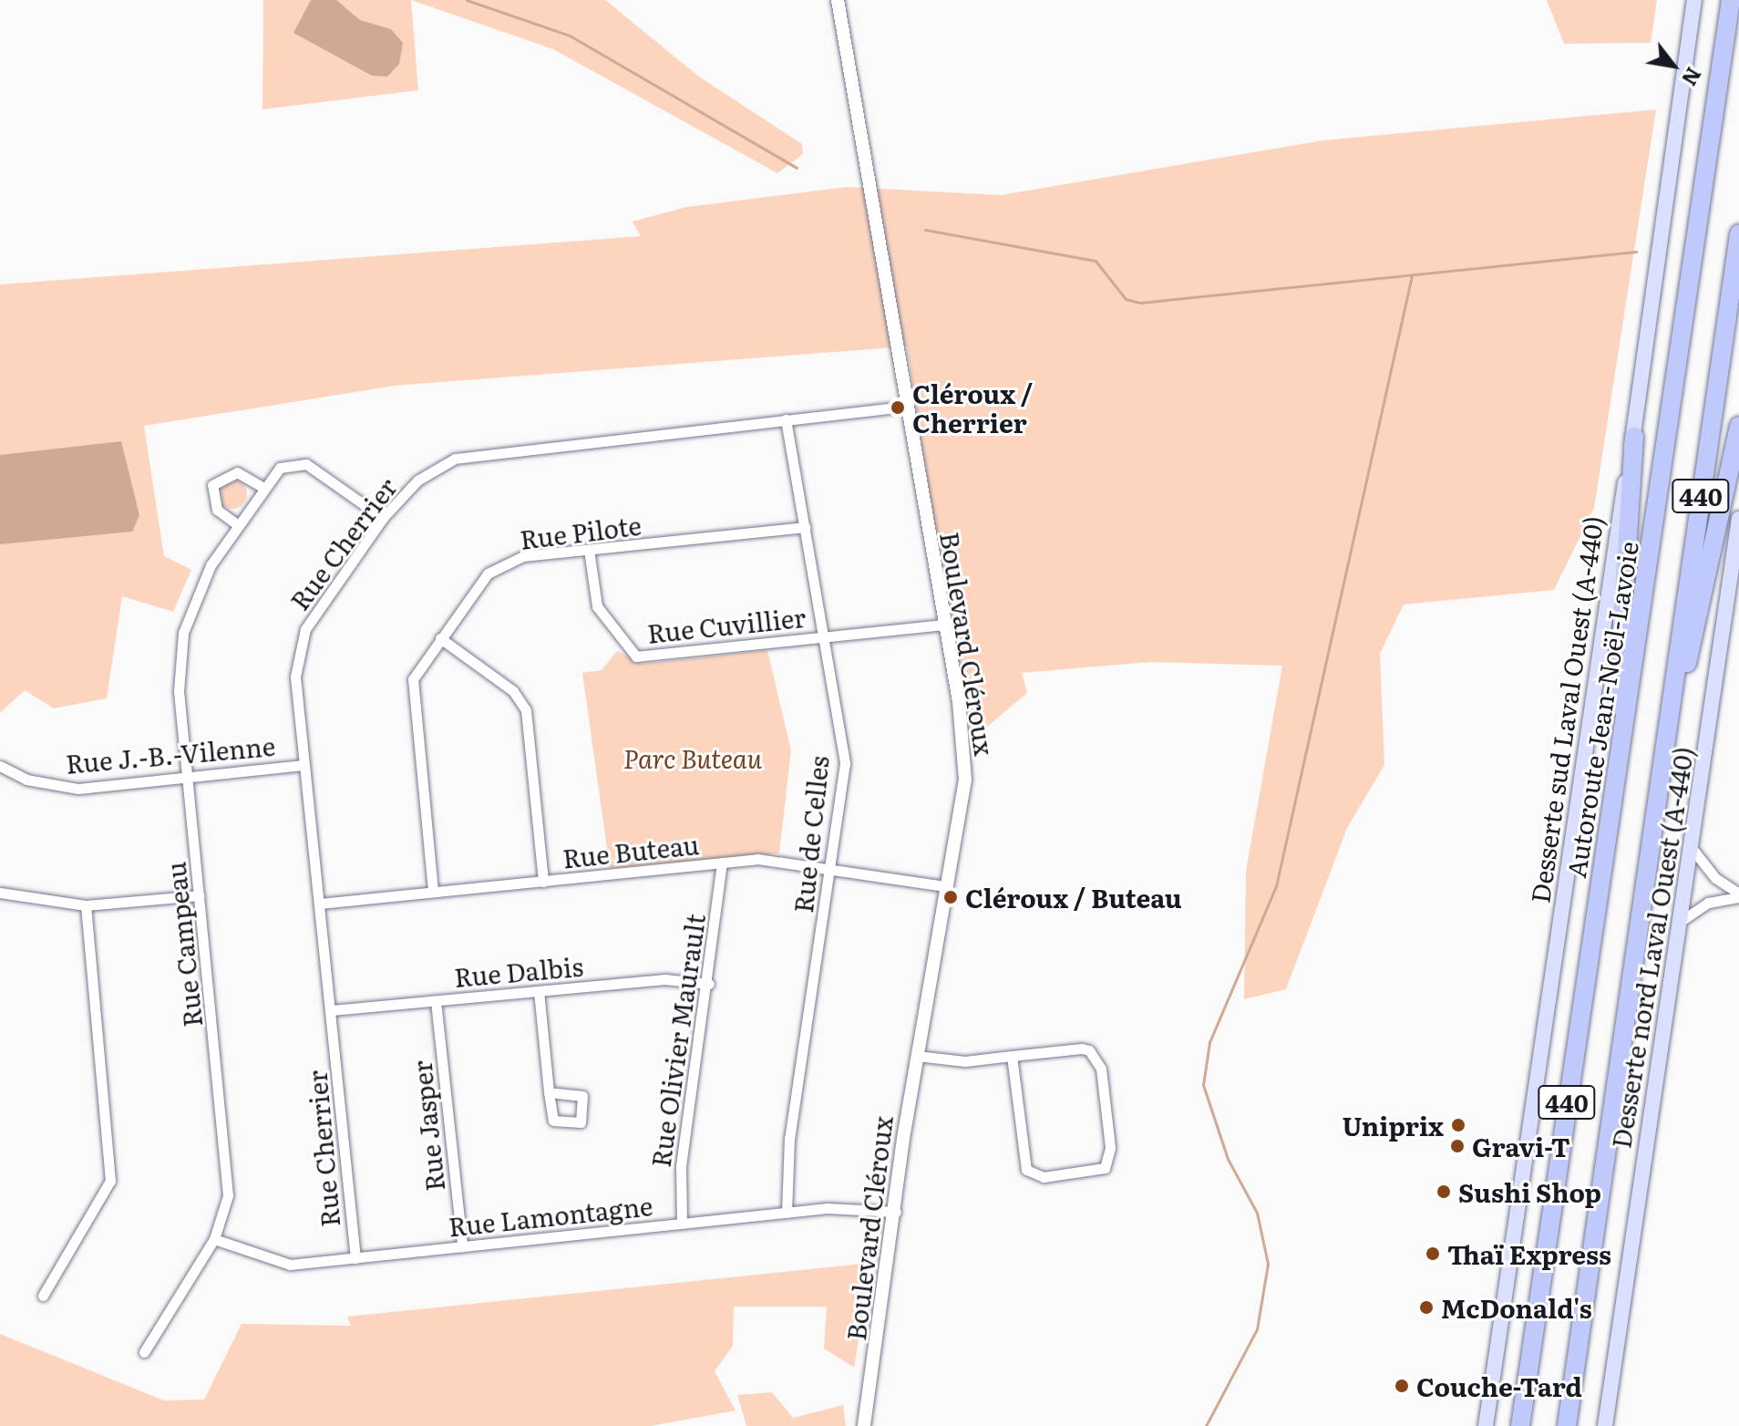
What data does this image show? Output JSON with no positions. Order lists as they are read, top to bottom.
{
  "streets": {
    "highway": ["440", "Autoroute Jean-Noël-Lavoie"],
    "main road": ["Desserte sud Laval Ouest (A-440)", "Desserte nord Laval Ouest (A-440)"],
    "street": [
      "Rue Pilote",
      "Rue Cherrier",
      "Rue Cuvillier",
      "Boulevard Cléroux",
      "Rue J.-B.-Vilenne",
      "Rue de Celles",
      "Rue Buteau",
      "Rue Campeau",
      "Rue Dalbis",
      "Rue Olivier Maurault",
      "Rue Jasper",
      "Rue Lamontagne"
    ]
  },
  "crossings": [
    ["Rue Pilote", "Rue Cuvillier"],
    ["Rue Pilote", "Rue de Celles"],
    ["Rue Pilote", "Rue Buteau"],
    ["Rue Cherrier", "Boulevard Cléroux"],
    ["Rue Cherrier", "Rue J.-B.-Vilenne"],
    ["Rue Cherrier", "Rue de Celles"],
    ["Rue Cherrier", "Rue Buteau"],
    ["Rue Cherrier", "Rue Campeau"],
    ["Rue Cherrier", "Rue Dalbis"],
    ["Rue Cherrier", "Rue Lamontagne"],
    ["Rue Cuvillier", "Boulevard Cléroux"],
    ["Rue Cuvillier", "Rue de Celles"],
    ["Boulevard Cléroux", "Rue Buteau"],
    ["Boulevard Cléroux", "Rue Lamontagne"],
    ["Rue J.-B.-Vilenne", "Rue Campeau"],
    ["Rue de Celles", "Rue Buteau"],
    ["Rue de Celles", "Rue Lamontagne"],
    ["Rue Buteau", "Rue Olivier Maurault"],
    ["Rue Campeau", "Rue Lamontagne"],
    ["Rue Dalbis", "Rue Olivier Maurault"],
    ["Rue Dalbis", "Rue Jasper"],
    ["Rue Olivier Maurault", "Rue Lamontagne"],
    ["Rue Jasper", "Rue Lamontagne"]
  ],
  "parks": ["Parc Buteau"],
  "places": [
    "Cléroux / Cherrier",
    "Cléroux / Buteau",
    "Uniprix",
    "Gravi-T",
    "Sushi Shop",
    "Thaï Express",
    "McDonald's",
    "Couche-Tard"
  ],
  "north": "bottom right"
}
